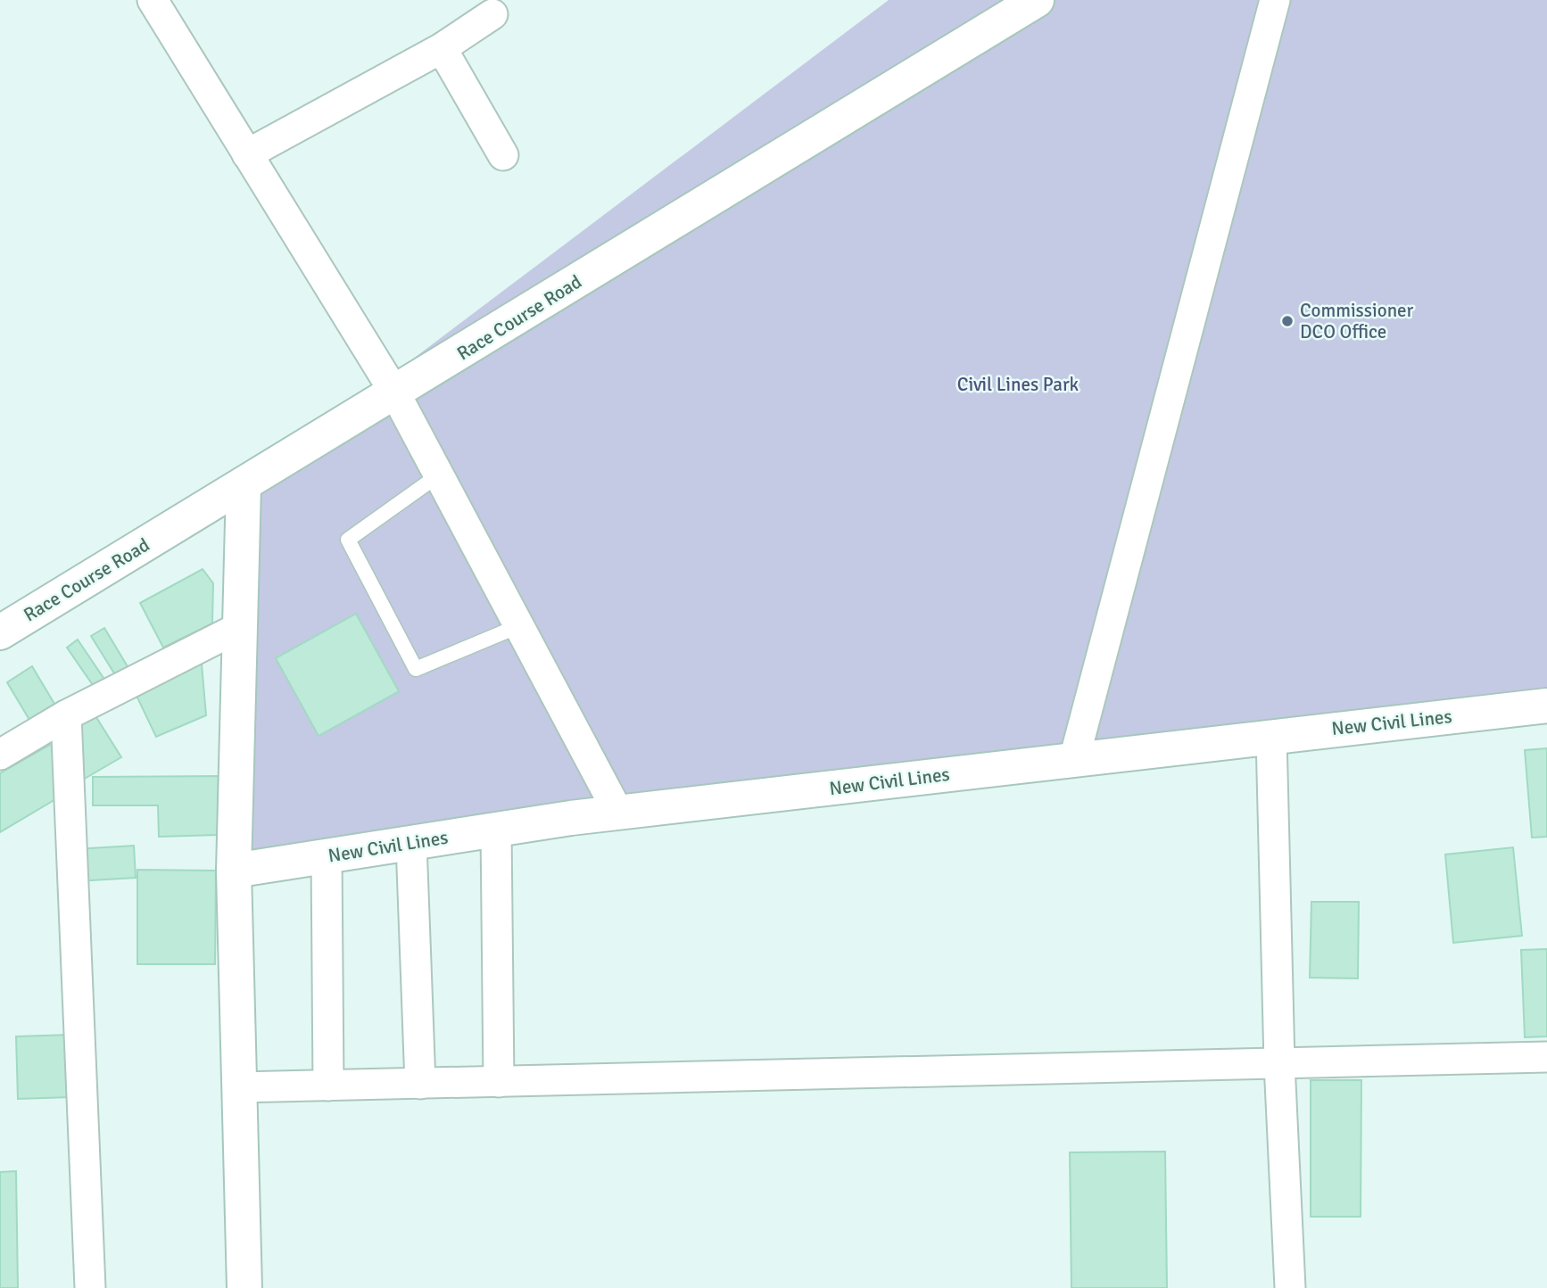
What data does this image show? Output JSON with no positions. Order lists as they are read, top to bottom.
{
  "streets": {
    "street": ["Race Course Road", "New Civil Lines"]
  },
  "parks": ["Civil Lines Park"],
  "places": ["Commissioner DCO Office"]
}
